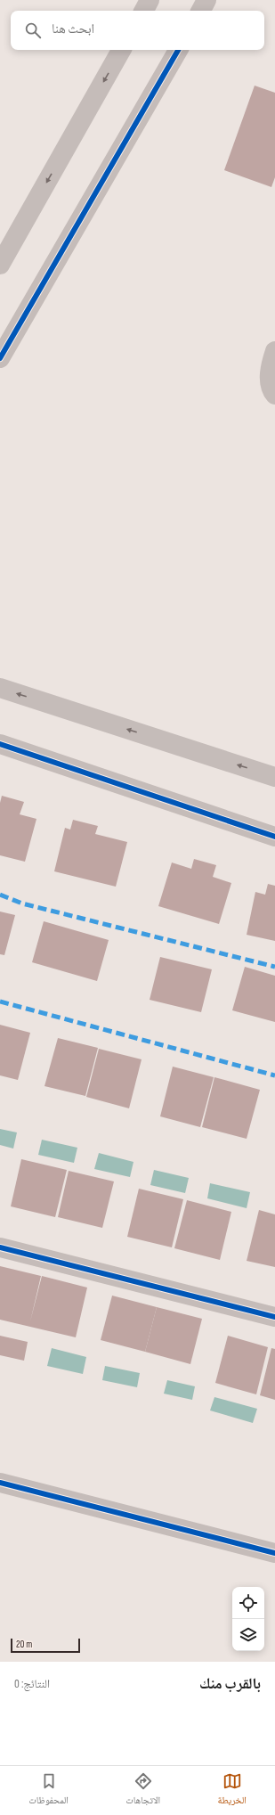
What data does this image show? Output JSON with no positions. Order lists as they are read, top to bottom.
{
  "scale_bar": "20 m",
  "page": {
    "search": "ابحث هنا",
    "scale": "20 m",
    "heading": ["بالقرب منك", "النتائج: 0"],
    "nav": ["الخريطة", "الاتجاهات", "المحفوظات"]
  }
}
